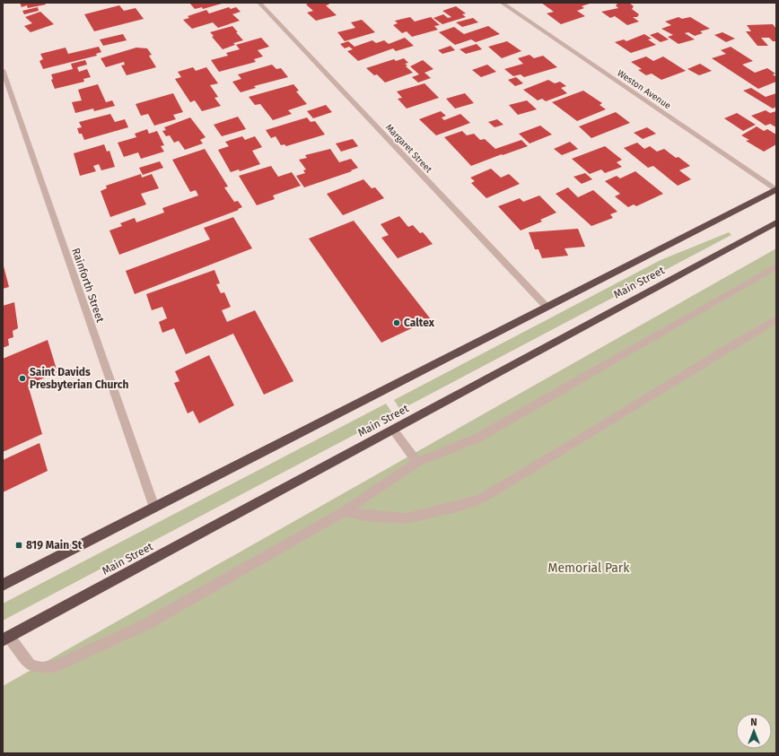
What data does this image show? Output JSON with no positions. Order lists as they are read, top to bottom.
{
  "streets": {
    "highway": ["Main Street"],
    "street": ["Weston Avenue", "Margaret Street", "Rainforth Street"]
  },
  "crossings": [
    ["Weston Avenue", "Main Street"],
    ["Margaret Street", "Main Street"],
    ["Main Street", "Rainforth Street"]
  ],
  "parks": ["Memorial Park"],
  "places": {
    "other": ["Caltex", "Saint Davids Presbyterian Church"],
    "transit": ["819 Main St"]
  },
  "north": "top"
}
